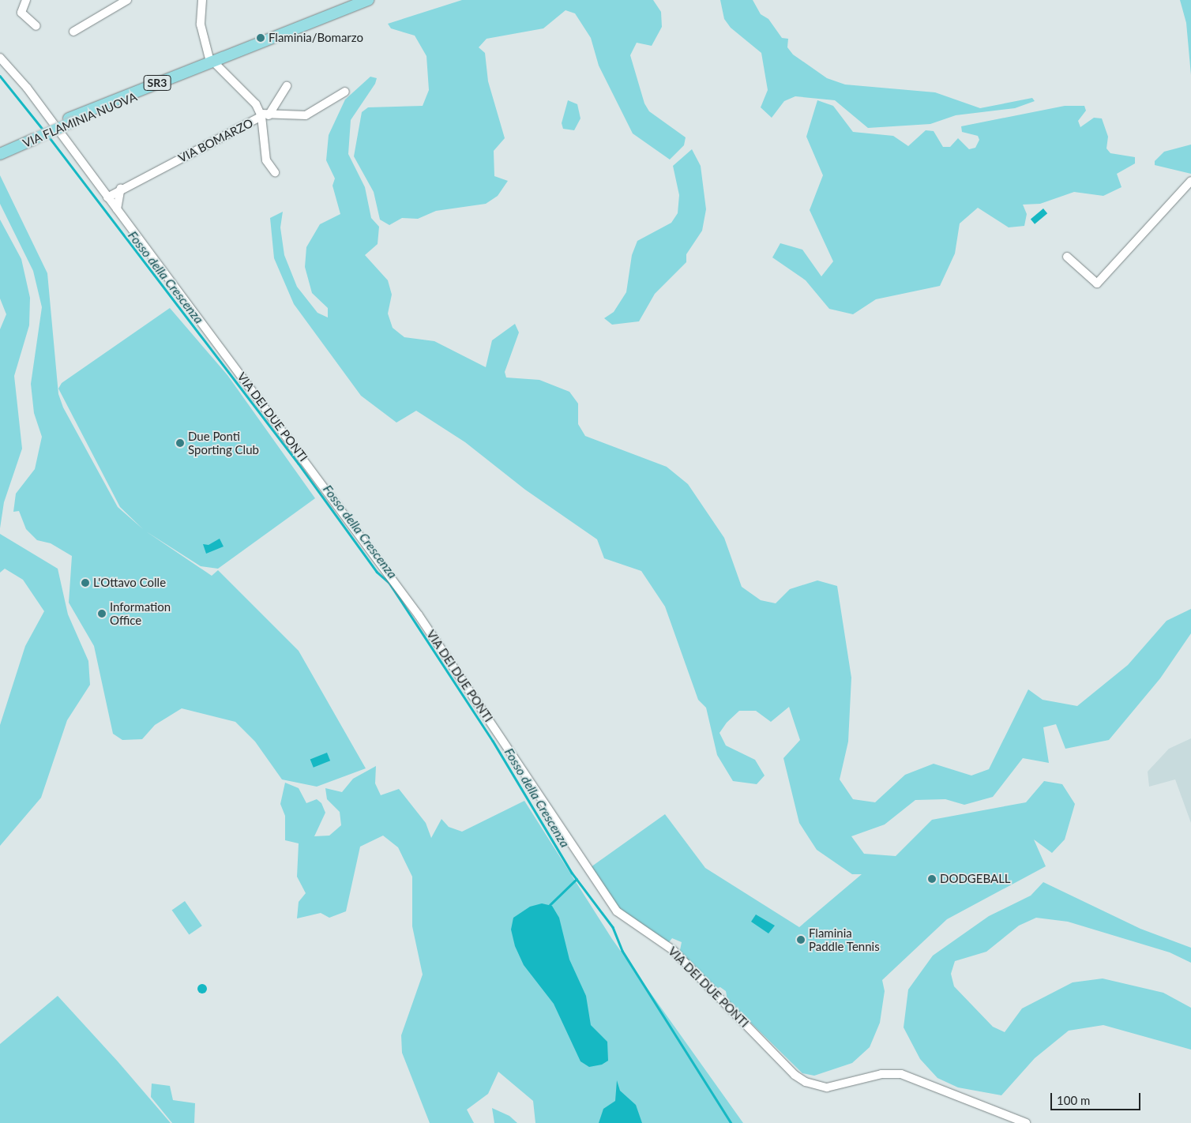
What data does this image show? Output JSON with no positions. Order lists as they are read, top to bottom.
{
  "streets": {
    "main road": ["SR3", "VIA FLAMINIA NUOVA"],
    "street": ["VIA BOMARZO", "VIA DEI DUE PONTI"]
  },
  "crossings": [
    ["VIA FLAMINIA NUOVA", "VIA BOMARZO"],
    ["VIA BOMARZO", "VIA DEI DUE PONTI"]
  ],
  "water": ["Fosso della Crescenza"],
  "places": [
    "Flaminia/Bomarzo",
    "Due Ponti Sporting Club",
    "L'Ottavo Colle",
    "Information Office",
    "DODGEBALL",
    "Flaminia Paddle Tennis"
  ],
  "scale_bar": "100 m"
}
